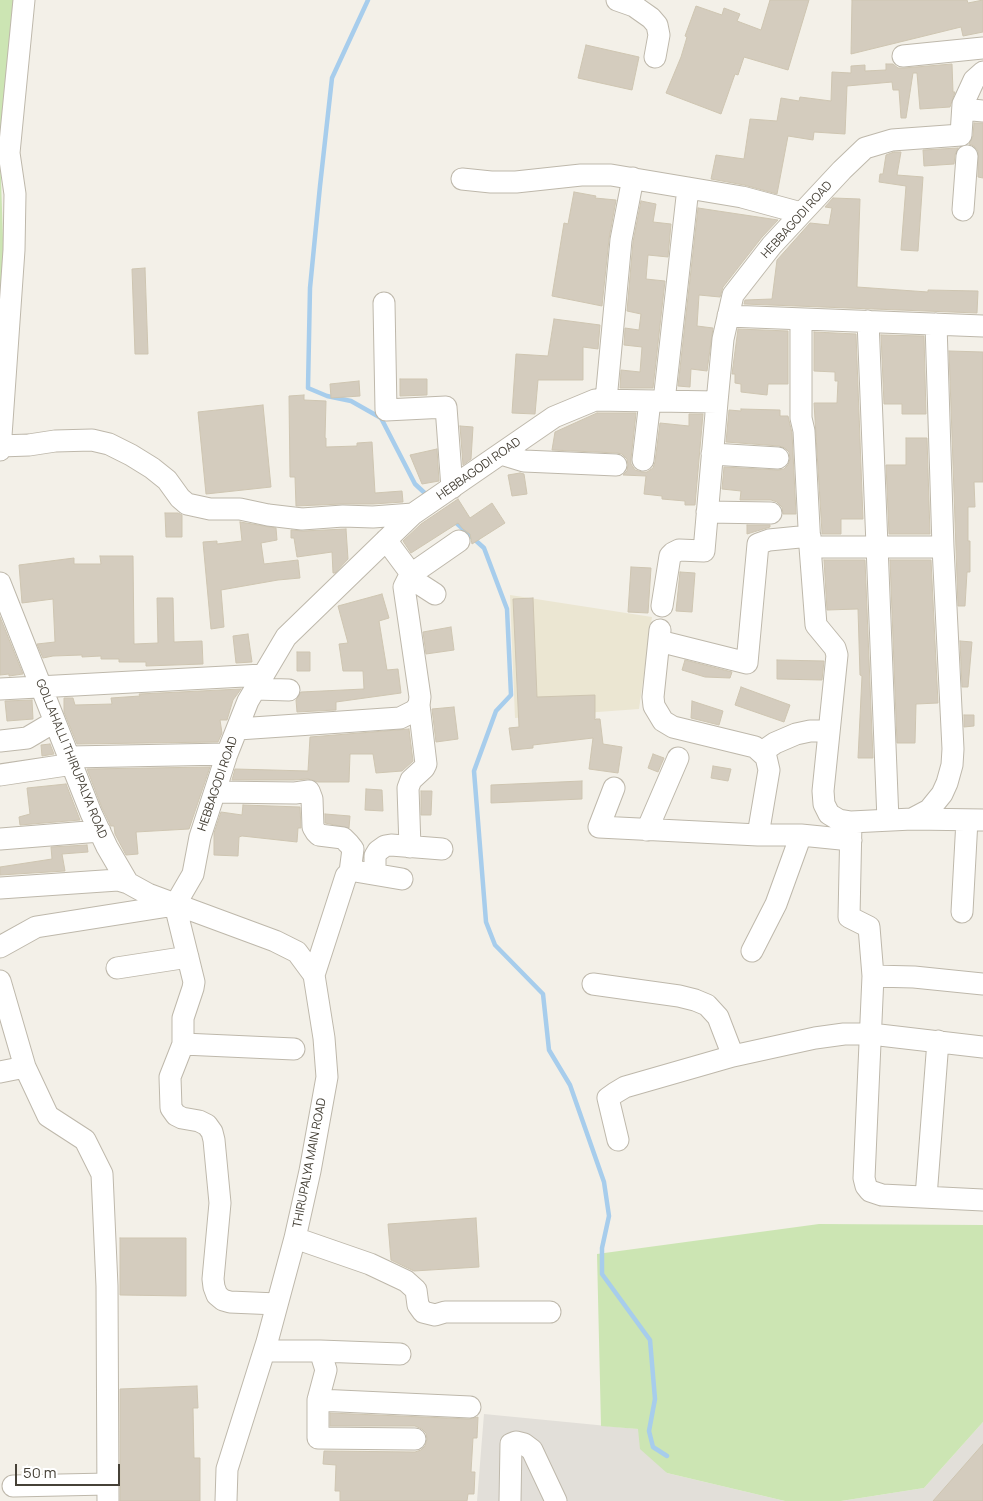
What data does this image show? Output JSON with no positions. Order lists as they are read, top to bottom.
{
  "streets": {
    "street": ["HEBBAGODI ROAD", "GOLLAHALLI THIRUPALYA ROAD", "THIRUPALYA MAIN ROAD"]
  },
  "crossings": [
    ["HEBBAGODI ROAD", "THIRUPALYA MAIN ROAD"]
  ],
  "scale_bar": "50 m"
}
